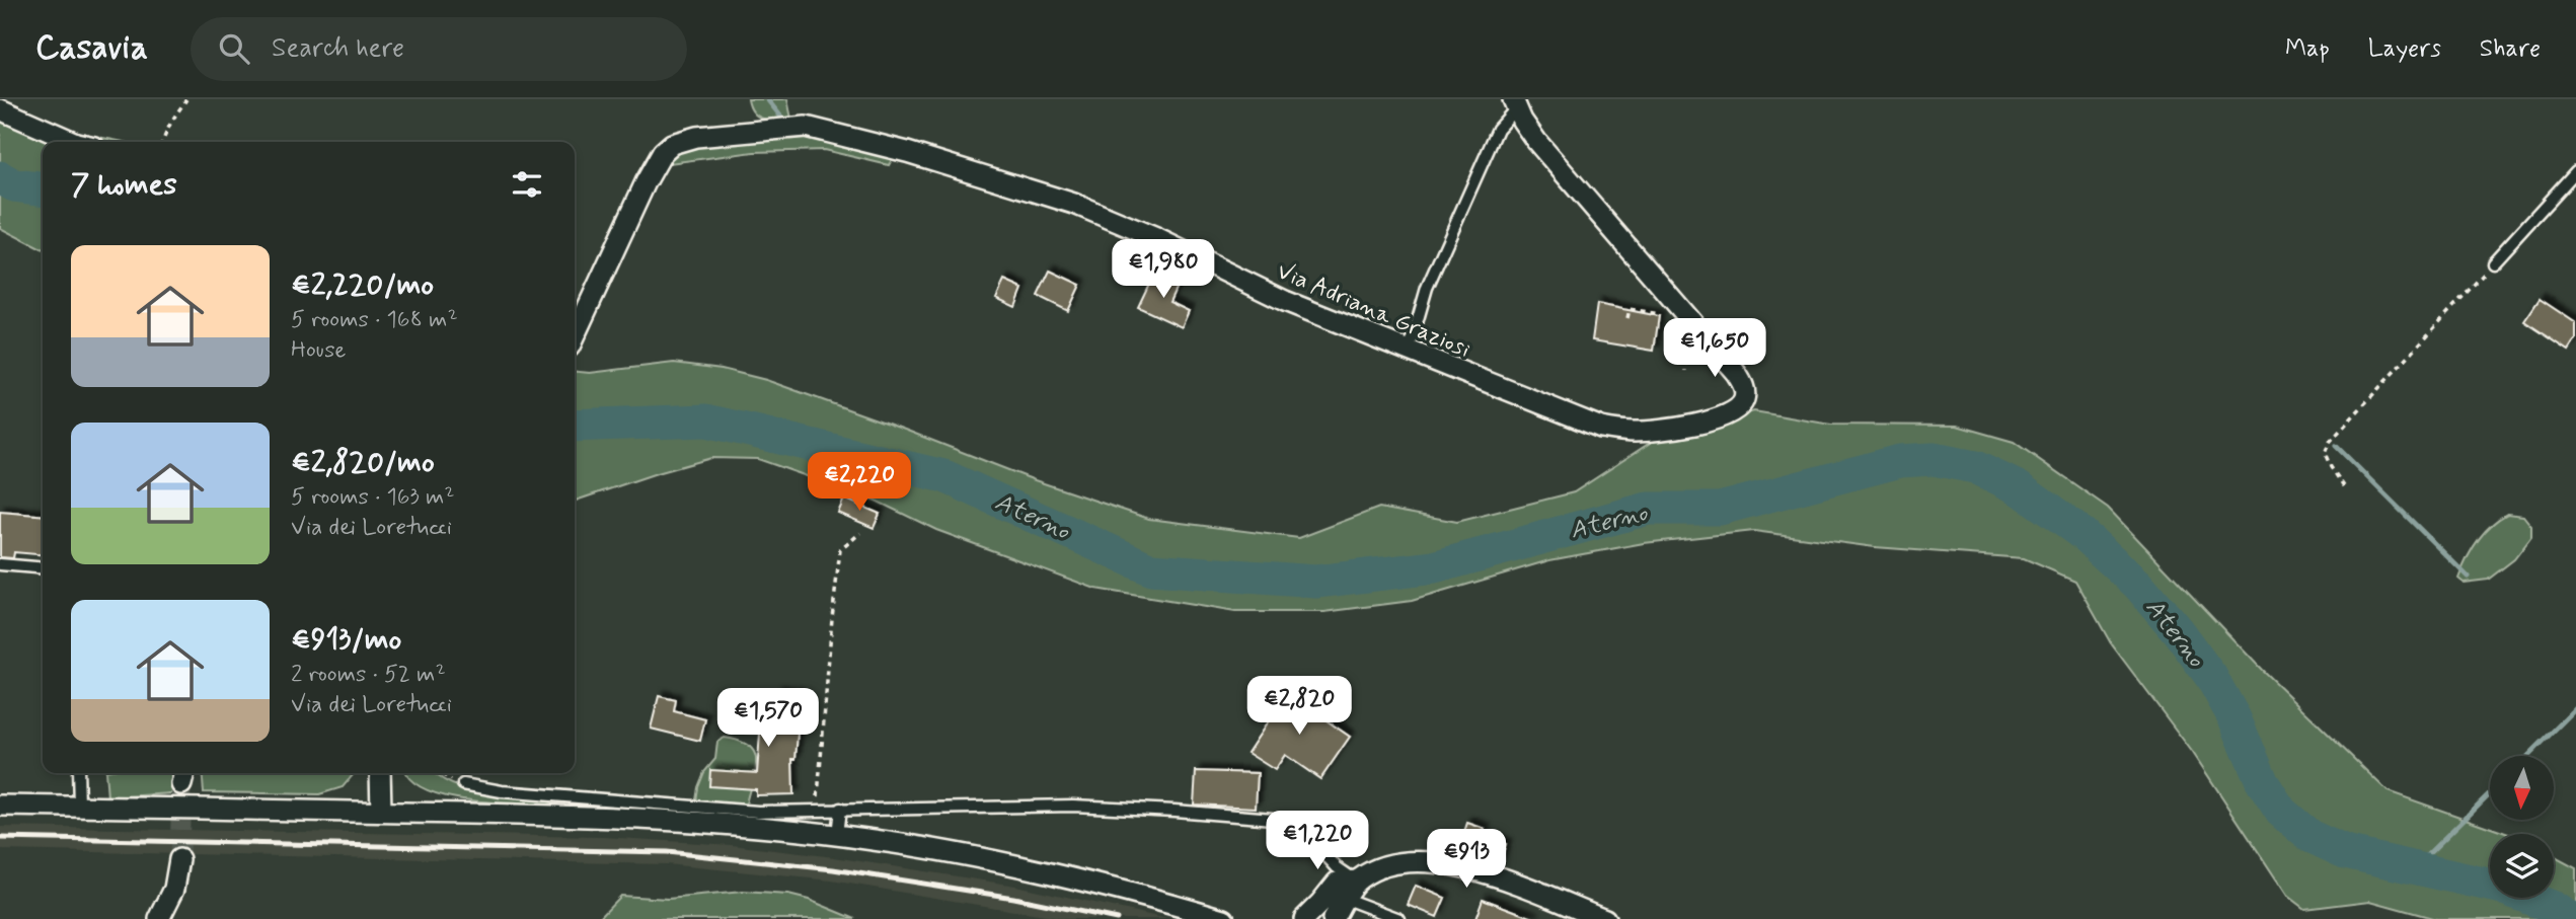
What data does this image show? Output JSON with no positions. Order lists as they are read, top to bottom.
{
  "streets": {
    "street": ["Via Adriana Graziosi"]
  },
  "water": ["Aterno"],
  "north": "bottom",
  "page": {
    "header": "Casavia",
    "search": "Search here",
    "nav": ["Map", "Layers", "Share"],
    "heading": "7 homes",
    "list": [
      {
        "name": "€2,220/mo",
        "note": "5 rooms · 168 m² · House"
      },
      {
        "name": "€2,820/mo",
        "note": "5 rooms · 163 m² · Via dei Loretucci"
      },
      {
        "name": "€913/mo",
        "note": "2 rooms · 52 m² · Via dei Loretucci"
      }
    ],
    "price": [
      "€1,980",
      "€1,650",
      "€2,220",
      "€2,820",
      "€1,570",
      "€1,220",
      "€913"
    ]
  }
}
